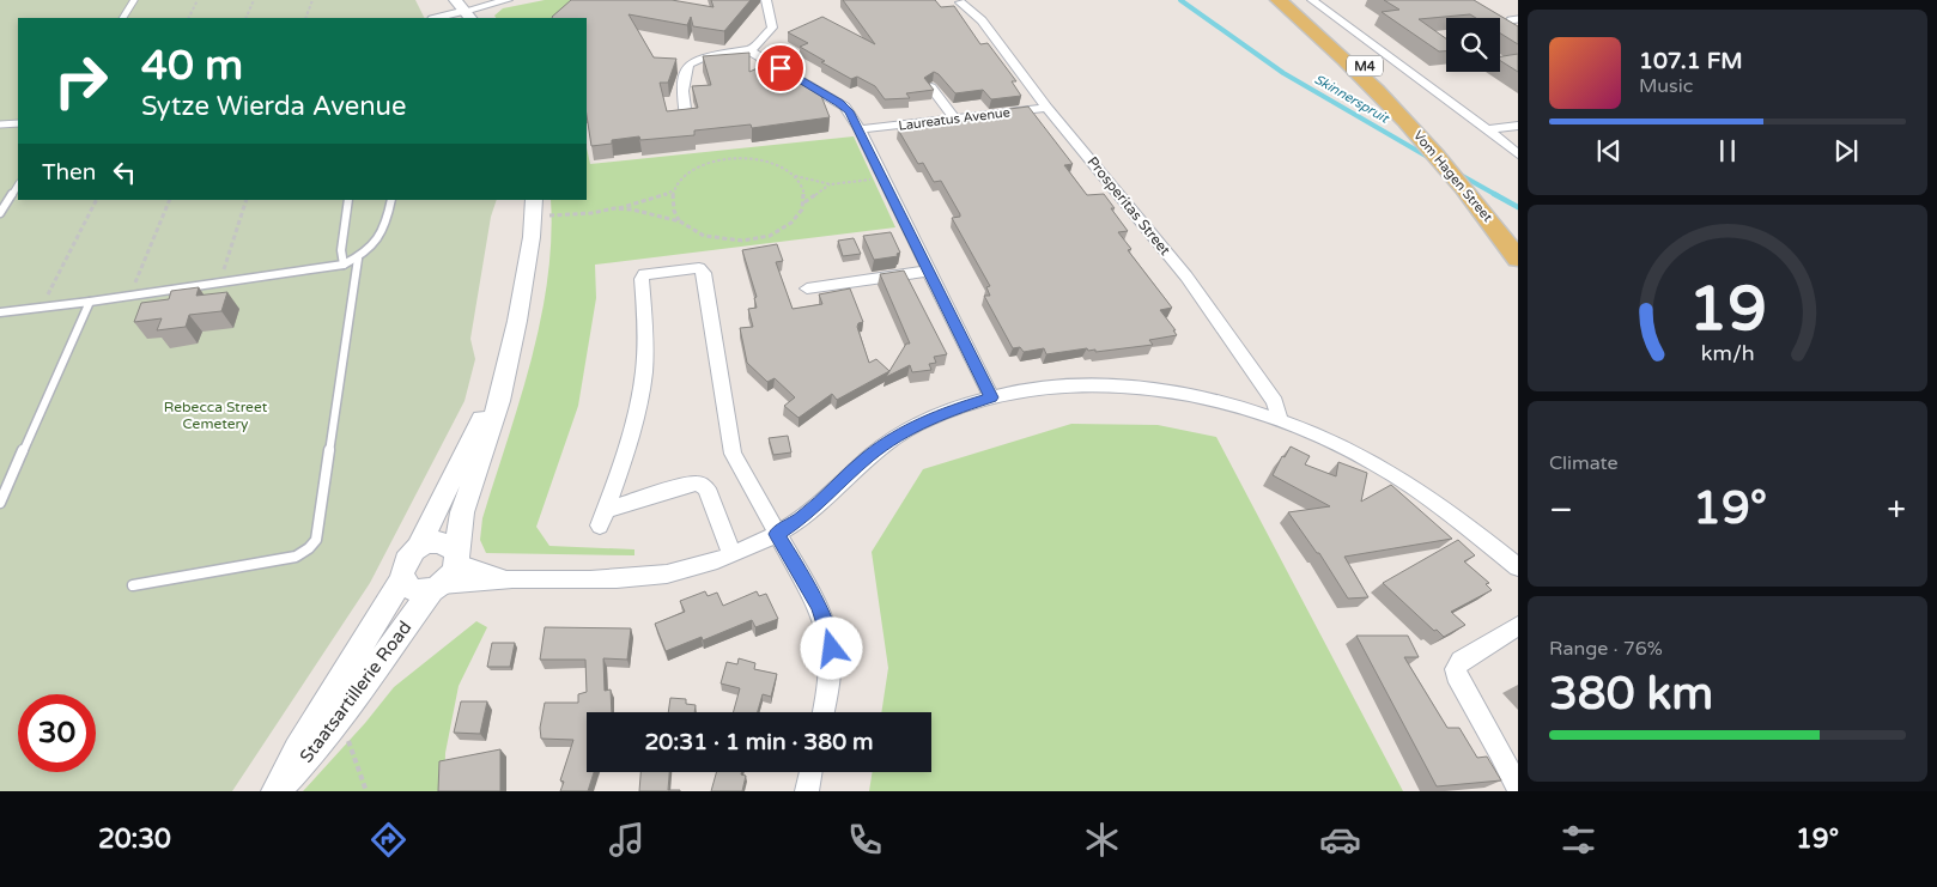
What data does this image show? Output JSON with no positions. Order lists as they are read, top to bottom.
{
  "streets": {
    "main road": ["M4", "Vom Hagen Street"],
    "street": ["Laureatus Avenue", "Prosperitas Street", "Staatsartillerie Road"]
  },
  "crossings": [
    ["Laureatus Avenue", "Prosperitas Street"]
  ],
  "water": ["Skinnerspruit"],
  "parks": ["Rebecca Street Cemetery"],
  "page": {
    "turn": ["40 m", "Sytze Wierda Avenue"],
    "song": ["107.1 FM", "Music"],
    "then": "Then",
    "tile": [
      "Climate",
      ["Range · 76%", "380 km"]
    ],
    "heat": ["−", "19°", "+"],
    "limit": "30",
    "trip": "20:31 · 1 min · 380 m",
    "tabs": ["20:30", "19°"],
    "gauge": ["19", "km/h"]
  }
}
